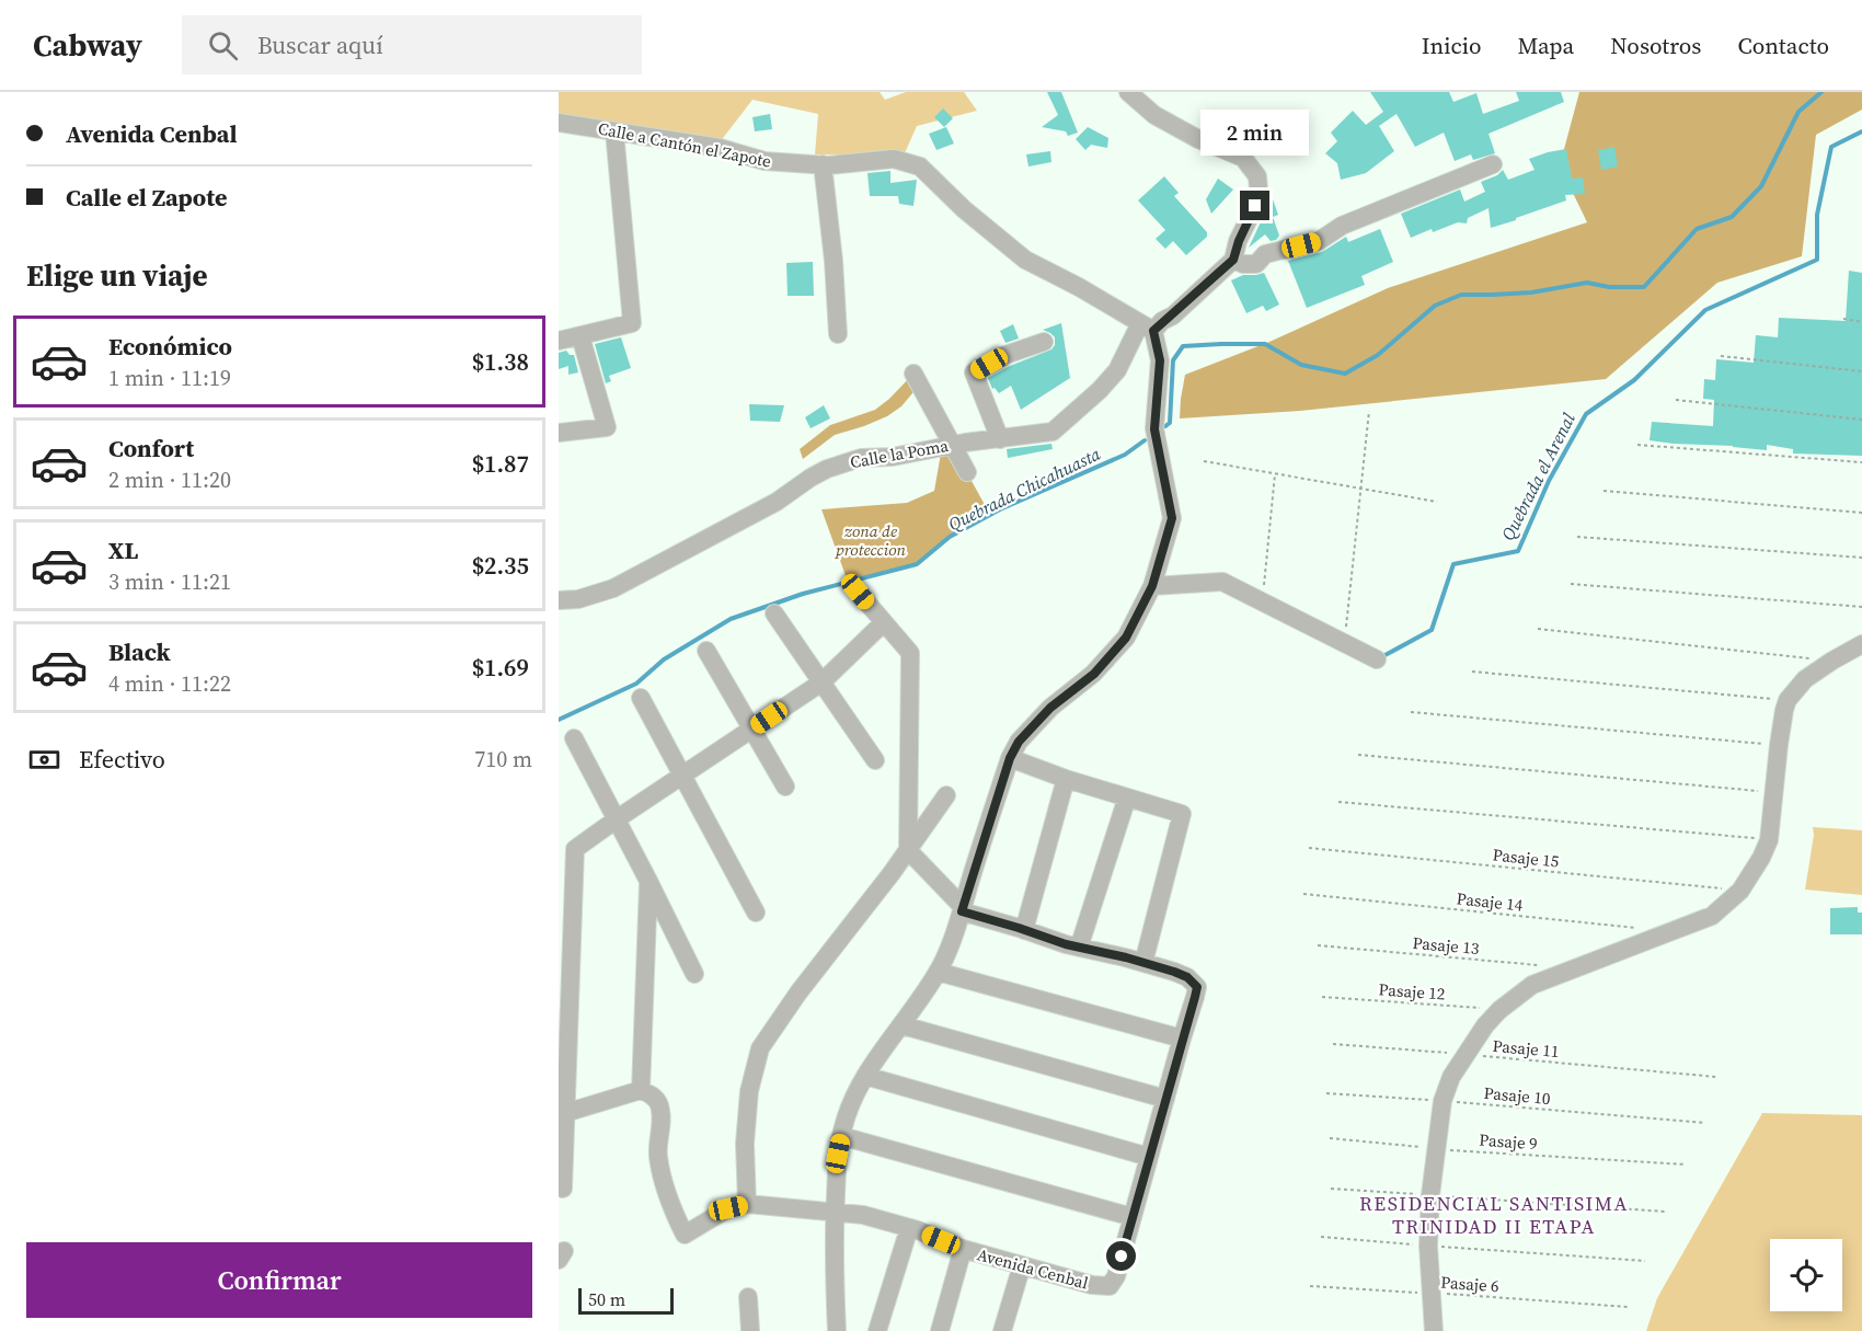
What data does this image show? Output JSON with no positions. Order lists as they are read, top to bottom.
{
  "streets": {
    "street": ["Calle a Cantón el Zapote", "Calle la Poma", "Avenida Cenbal"],
    "path": [
      "Pasaje 15",
      "Pasaje 14",
      "Pasaje 13",
      "Pasaje 12",
      "Pasaje 11",
      "Pasaje 10",
      "Pasaje 9",
      "Pasaje 6"
    ]
  },
  "crossings": [
    ["Calle a Cantón el Zapote", "Calle la Poma"]
  ],
  "districts": ["RESIDENCIAL SANTISIMA TRINIDAD II ETAPA"],
  "water": ["Quebrada el Arenal", "Quebrada Chicahuasta"],
  "parks": ["zona de proteccion"],
  "scale_bar": "50 m",
  "page": {
    "header": "Cabway",
    "search": "Buscar aquí",
    "nav": [
      "Inicio",
      "Mapa",
      "Nosotros",
      "Contacto"
    ],
    "banner": ["Avenida Cenbal", "Calle el Zapote"],
    "bubble": "2 min",
    "heading": "Elige un viaje",
    "list": [
      {
        "name": "Económico",
        "note": "1 min · 11:19",
        "value": "$1.38"
      },
      {
        "name": "Confort",
        "note": "2 min · 11:20",
        "value": "$1.87"
      },
      {
        "name": "XL",
        "note": "3 min · 11:21",
        "value": "$2.35"
      },
      {
        "name": "Black",
        "note": "4 min · 11:22",
        "value": "$1.69"
      }
    ],
    "pay": ["Efectivo", "710 m"],
    "buttons": "Confirmar",
    "scale": "50 m"
  }
}
